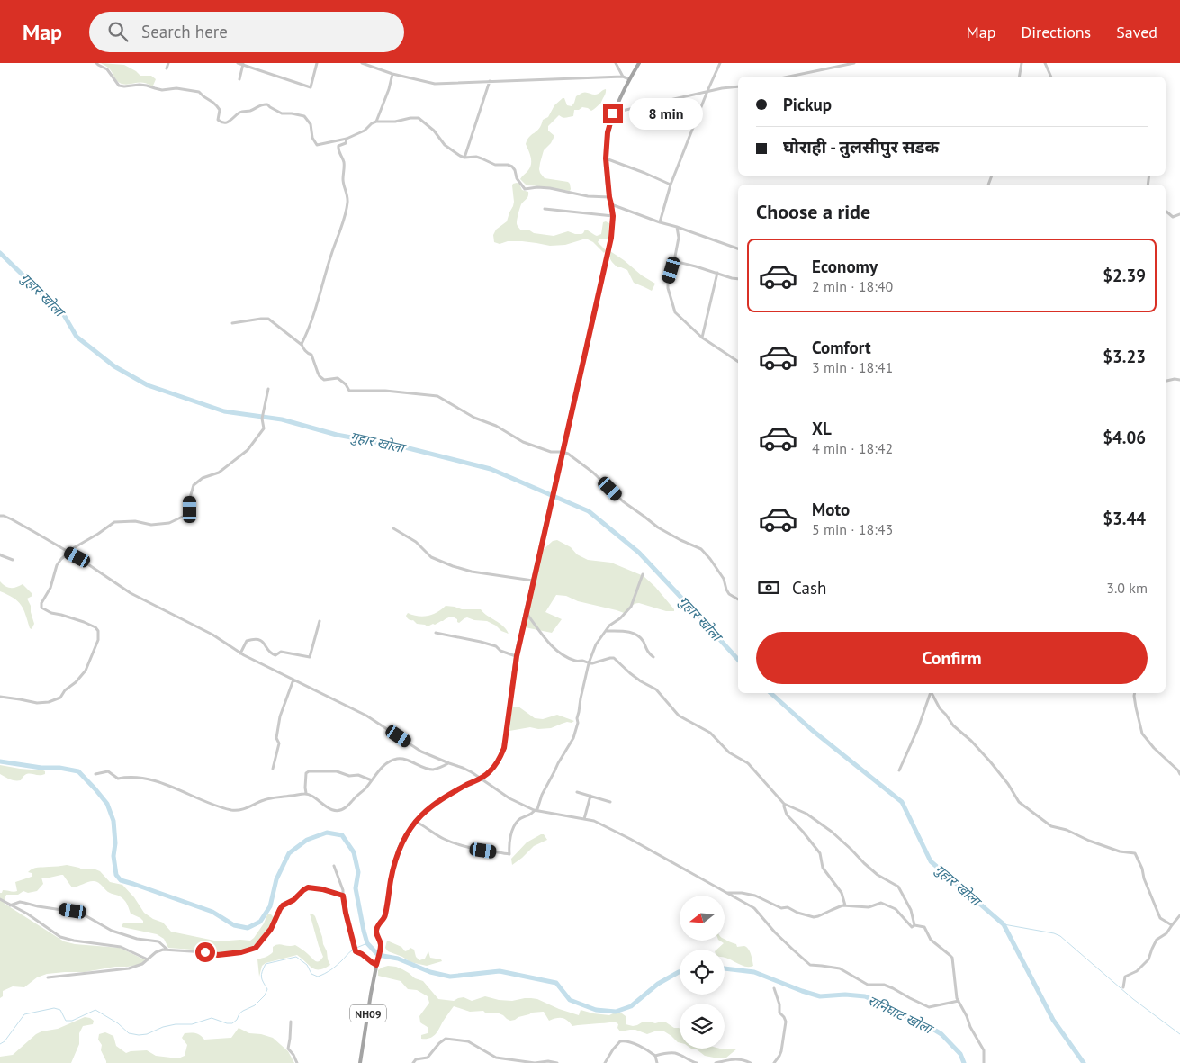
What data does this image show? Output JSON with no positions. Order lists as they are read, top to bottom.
{
  "streets": {
    "main road": ["NH09"]
  },
  "water": ["गुहार खोला", "रानिघाट खोला"],
  "north": "left",
  "page": {
    "header": "Map",
    "search": "Search here",
    "nav": ["Map", "Directions", "Saved"],
    "banner": ["Pickup", "घोराही - तुलसीपुर सडक"],
    "bubble": "8 min",
    "heading": "Choose a ride",
    "list": [
      {
        "name": "Economy",
        "note": "2 min · 18:40",
        "value": "$2.39"
      },
      {
        "name": "Comfort",
        "note": "3 min · 18:41",
        "value": "$3.23"
      },
      {
        "name": "XL",
        "note": "4 min · 18:42",
        "value": "$4.06"
      },
      {
        "name": "Moto",
        "note": "5 min · 18:43",
        "value": "$3.44"
      }
    ],
    "pay": ["Cash", "3.0 km"],
    "buttons": "Confirm"
  }
}
